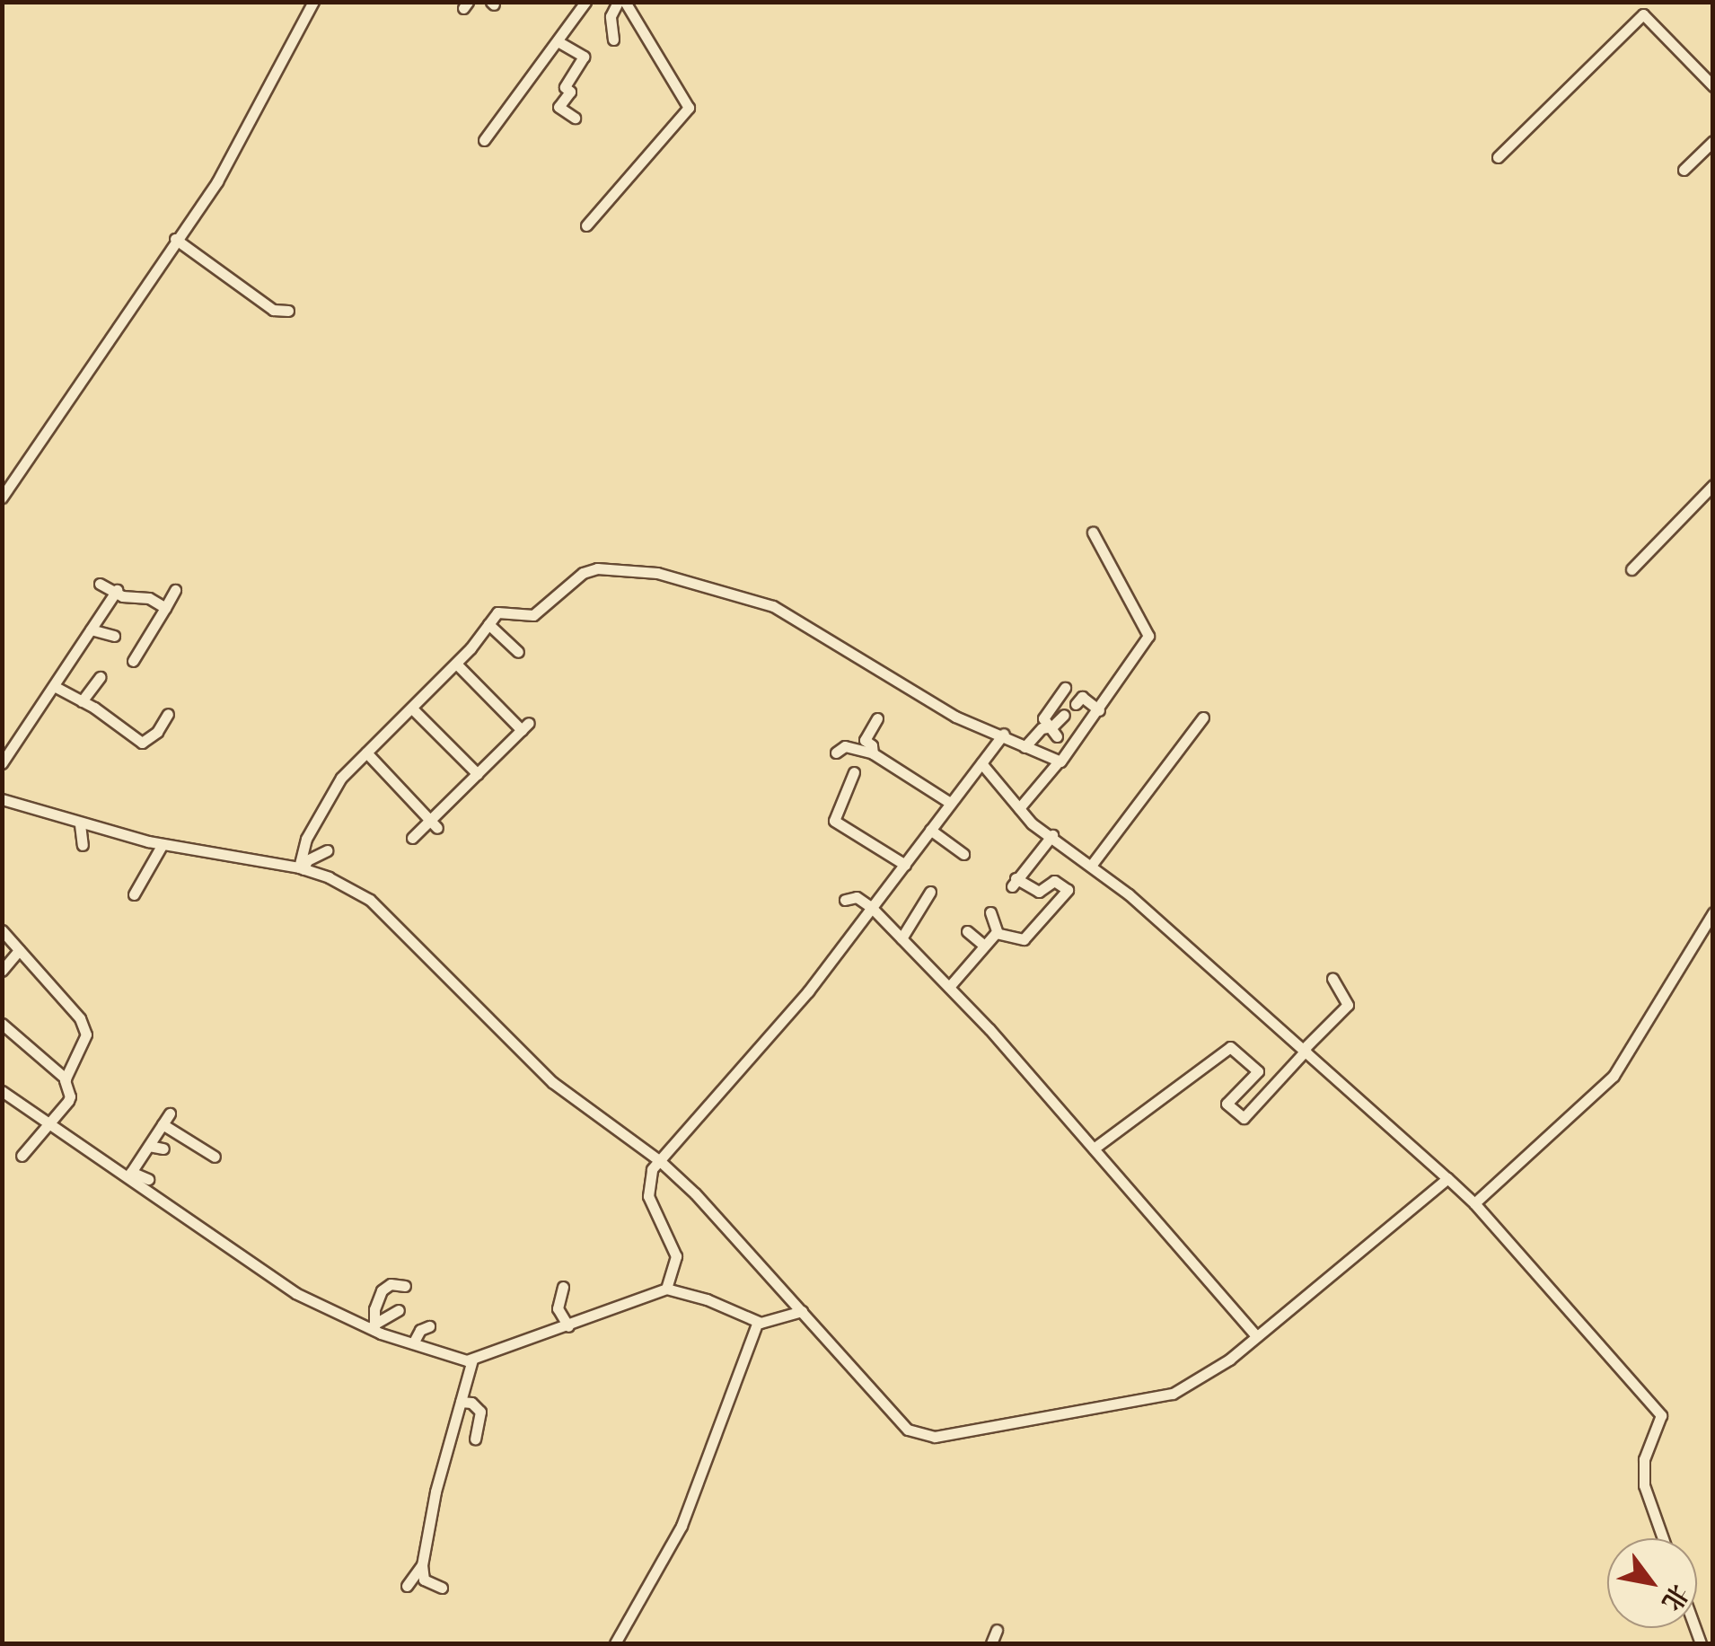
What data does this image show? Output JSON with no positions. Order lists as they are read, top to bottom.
{
  "north": "bottom right"
}
